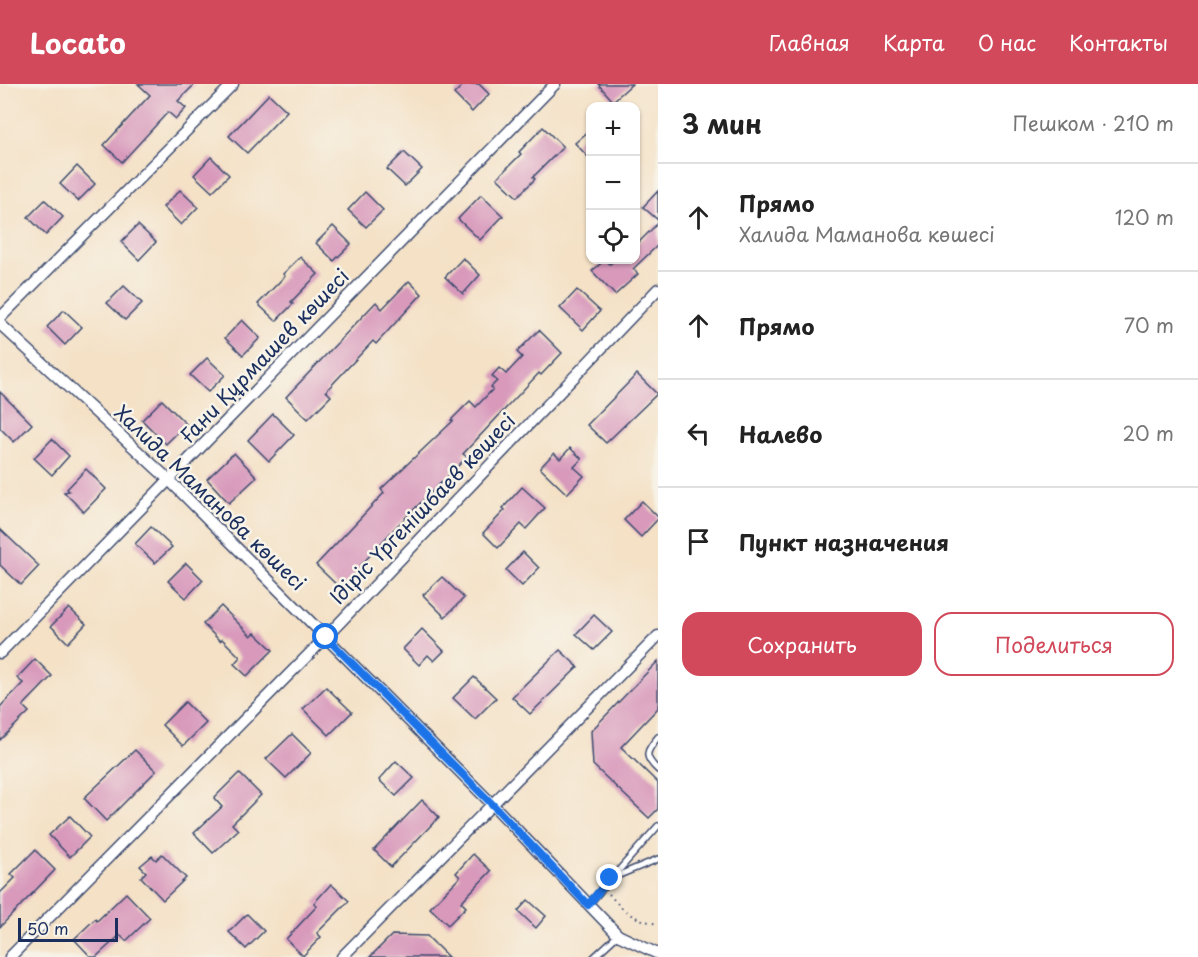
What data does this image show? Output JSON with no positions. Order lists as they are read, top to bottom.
{
  "streets": {
    "street": ["Ғани Құрмашев көшесі", "Халида Маманова көшесі", "Ідіріс Үргенішбаев көшесі"]
  },
  "crossings": [
    ["Ғани Құрмашев көшесі", "Халида Маманова көшесі"],
    ["Халида Маманова көшесі", "Ідіріс Үргенішбаев көшесі"]
  ],
  "scale_bar": "50 m",
  "page": {
    "header": "Locato",
    "nav": [
      "Главная",
      "Карта",
      "О нас",
      "Контакты"
    ],
    "heading": ["3 мин", "Пешком · 210 m"],
    "map_buttons": ["+", "−"],
    "list": [
      ["Прямо", "Халида Маманова көшесі", "120 m"],
      ["Прямо", "70 m"],
      ["Налево", "20 m"],
      "Пункт назначения"
    ],
    "buttons": ["Сохранить", "Поделиться"],
    "scale": "50 m"
  }
}
